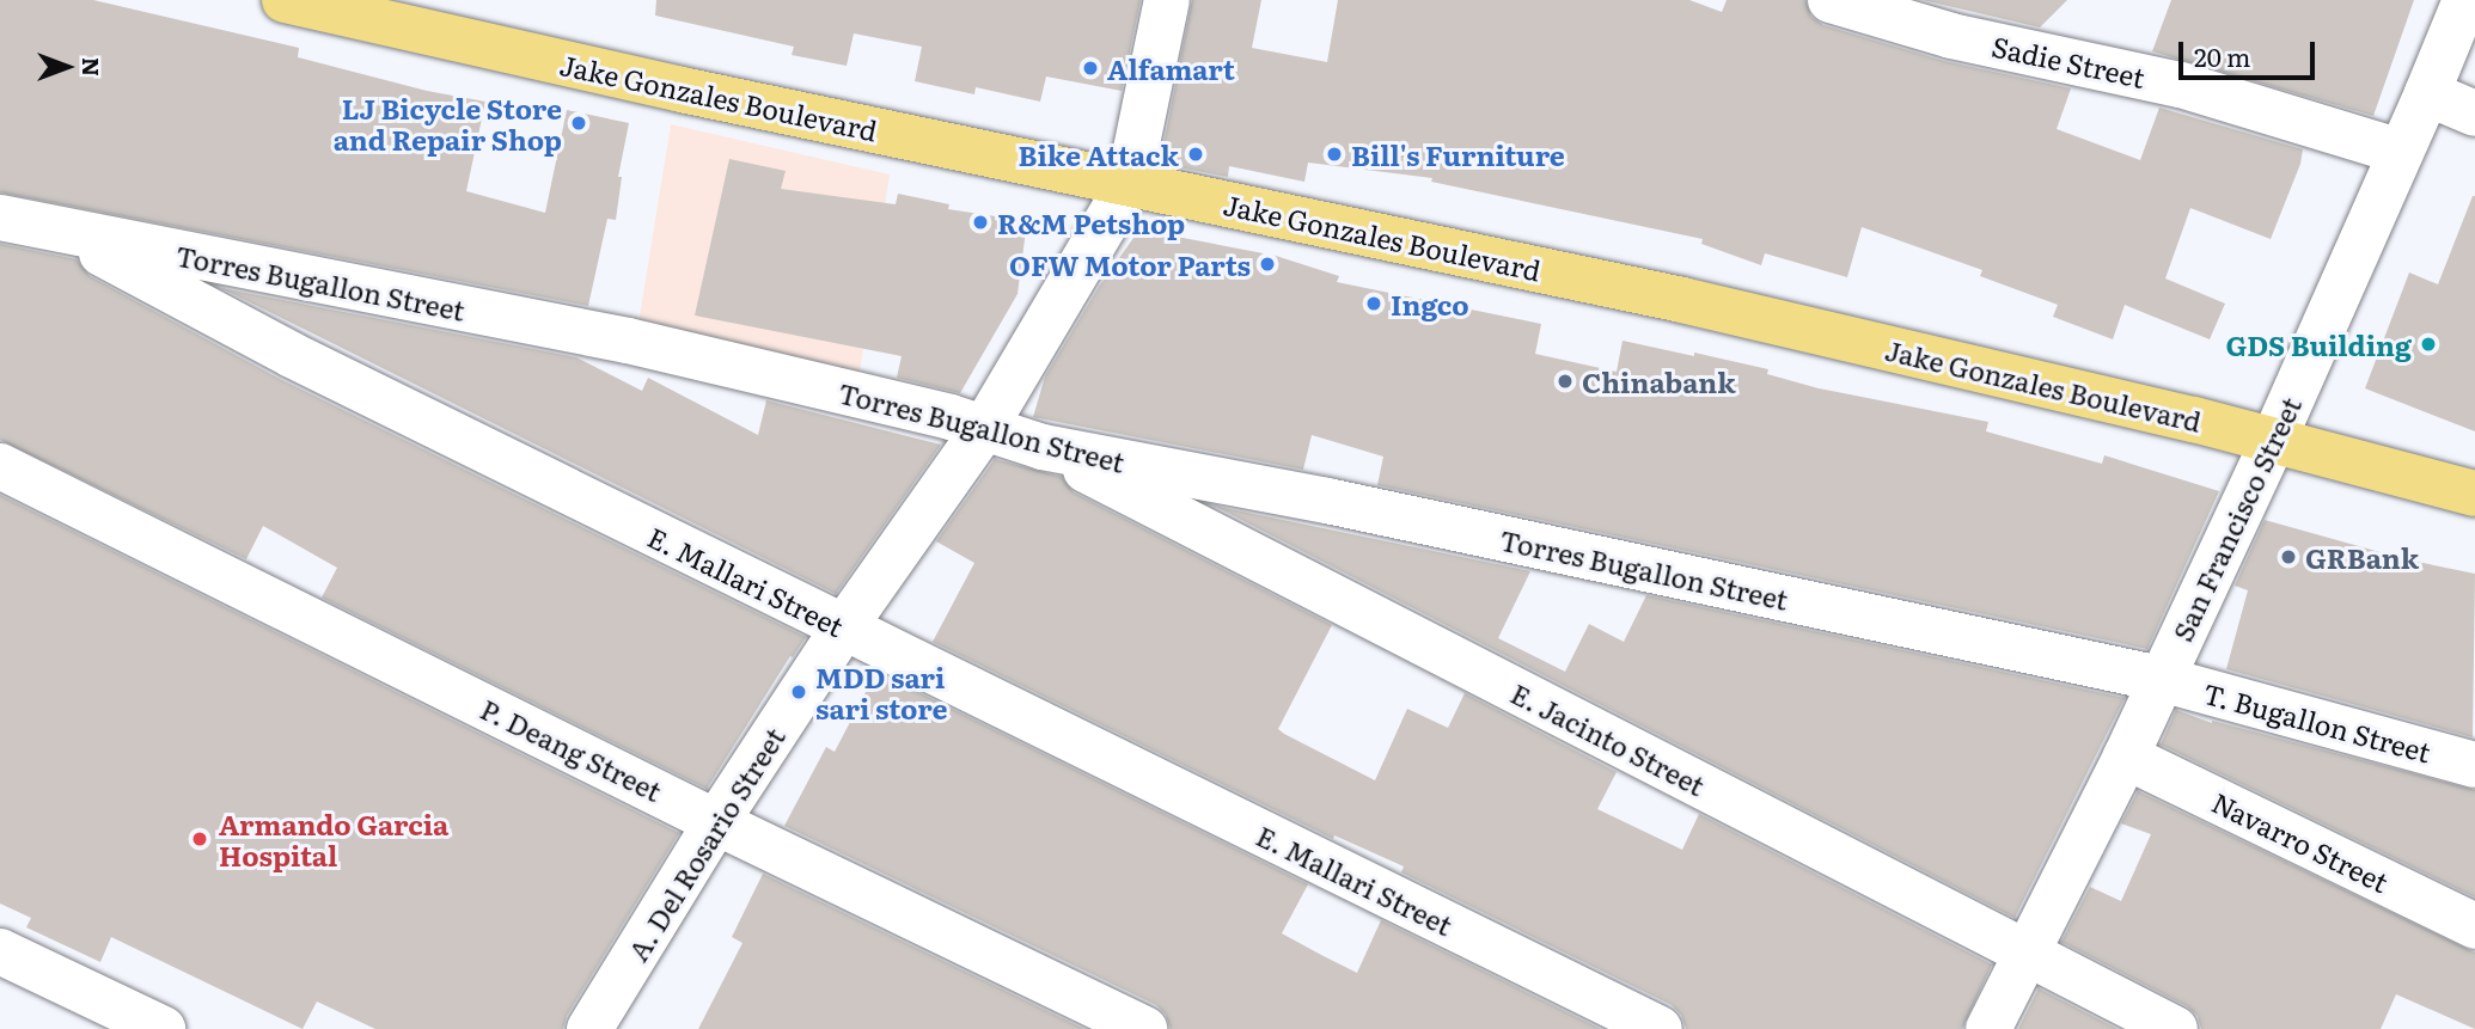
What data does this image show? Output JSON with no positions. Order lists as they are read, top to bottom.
{
  "streets": {
    "main road": ["Jake Gonzales Boulevard"],
    "street": [
      "Sadie Street",
      "Torres Bugallon Street",
      "San Francisco Street",
      "E. Mallari Street",
      "T. Bugallon Street",
      "E. Jacinto Street",
      "P. Deang Street",
      "Navarro Street",
      "A. Del Rosario Street"
    ]
  },
  "crossings": [
    ["Sadie Street", "San Francisco Street"],
    ["Jake Gonzales Boulevard", "San Francisco Street"],
    ["Jake Gonzales Boulevard", "A. Del Rosario Street"],
    ["Torres Bugallon Street", "San Francisco Street"],
    ["Torres Bugallon Street", "E. Mallari Street"],
    ["Torres Bugallon Street", "T. Bugallon Street"],
    ["Torres Bugallon Street", "E. Jacinto Street"],
    ["Torres Bugallon Street", "A. Del Rosario Street"],
    ["San Francisco Street", "T. Bugallon Street"],
    ["San Francisco Street", "E. Jacinto Street"],
    ["San Francisco Street", "Navarro Street"],
    ["E. Mallari Street", "A. Del Rosario Street"],
    ["P. Deang Street", "A. Del Rosario Street"]
  ],
  "places": [
    "Alfamart",
    "LJ Bicycle Store and Repair Shop",
    "Bike Attack",
    "Bill's Furniture",
    "R&M Petshop",
    "OFW Motor Parts",
    "Ingco",
    "GDS Building",
    "Chinabank",
    "GRBank",
    "MDD sari sari store",
    "Armando Garcia Hospital"
  ],
  "scale_bar": "20 m",
  "north": "right"
}
